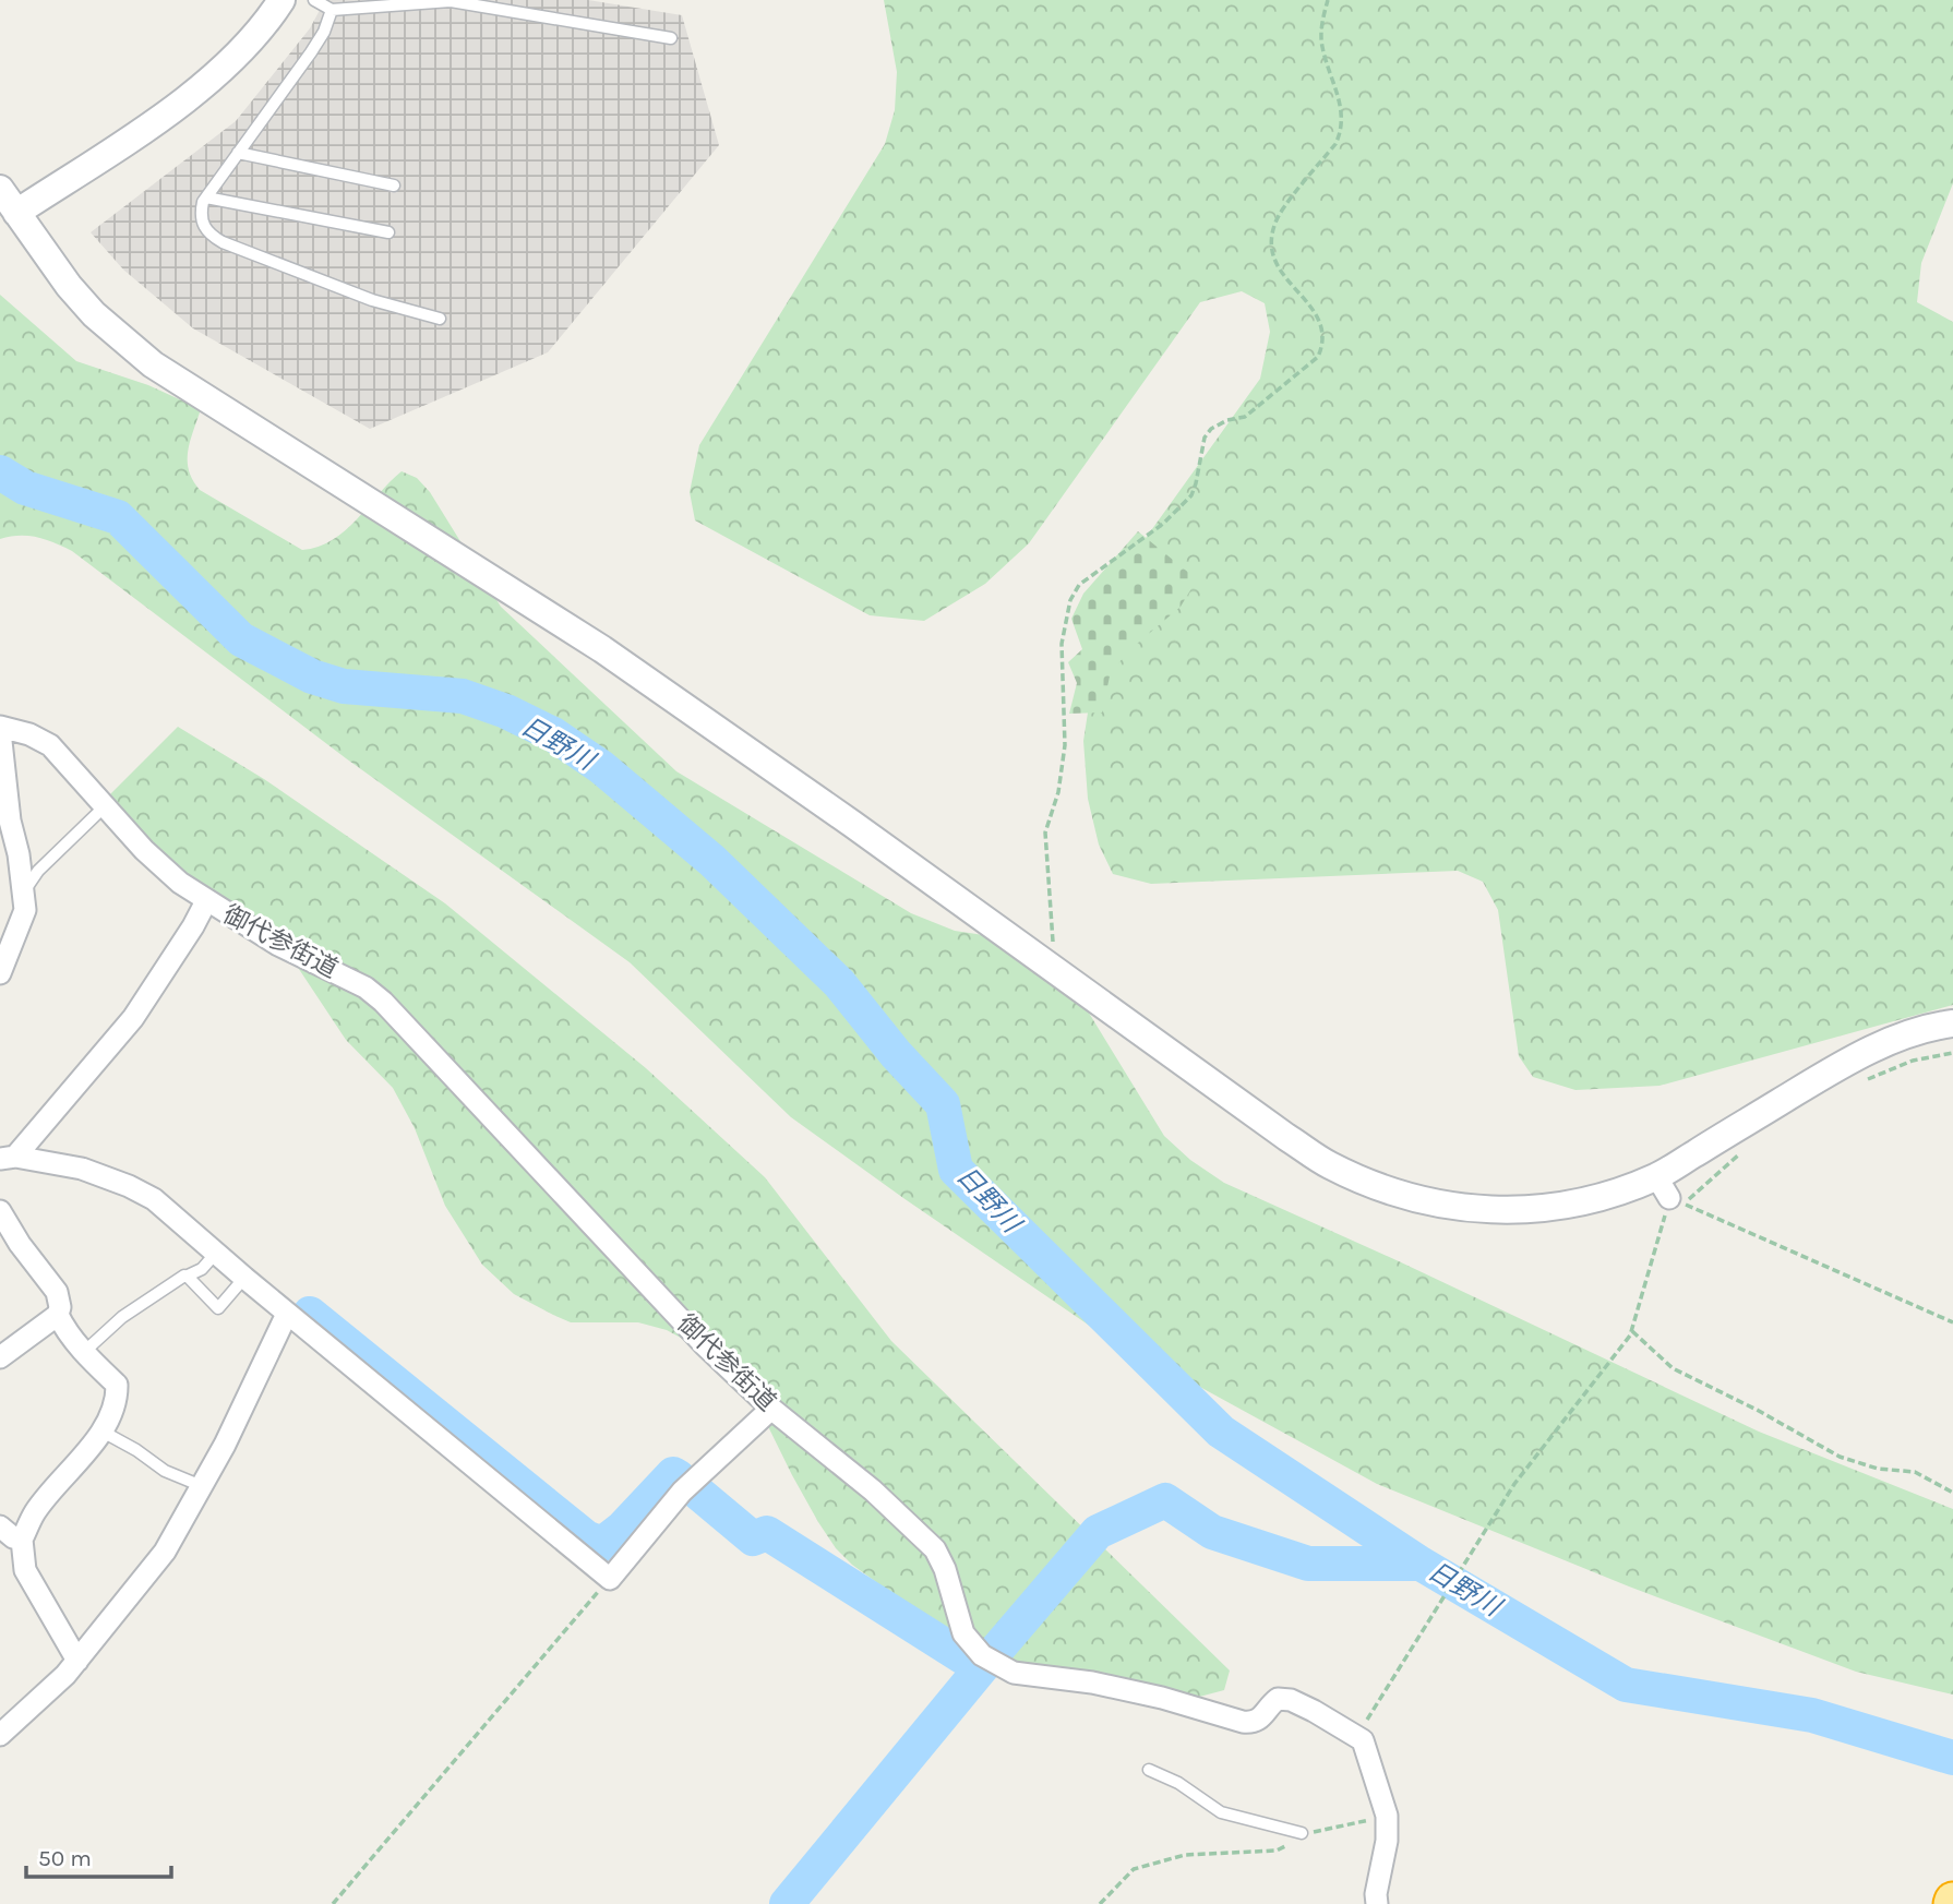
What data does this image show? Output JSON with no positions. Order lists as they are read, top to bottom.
{
  "streets": {
    "street": ["御代参街道"]
  },
  "water": ["日野川"],
  "scale_bar": "50 m"
}
